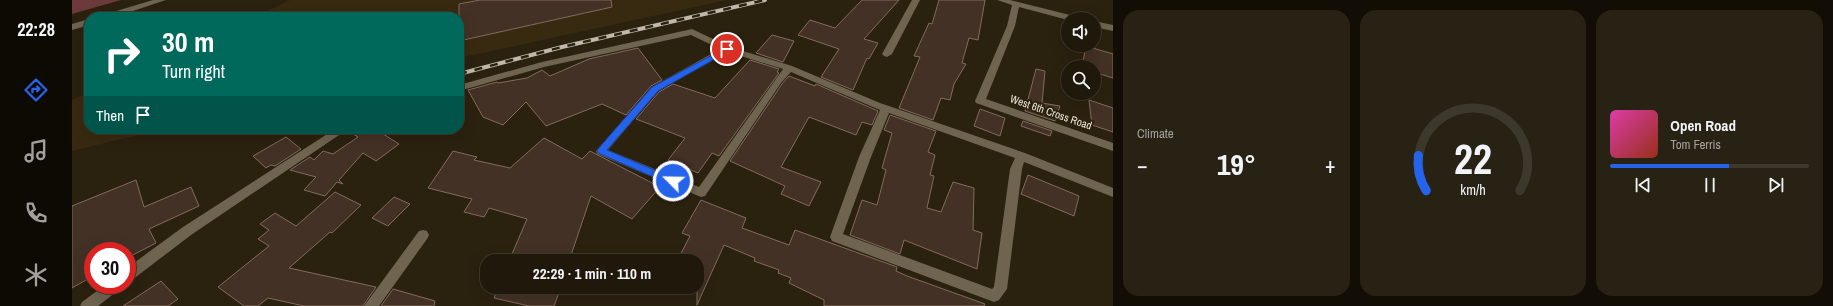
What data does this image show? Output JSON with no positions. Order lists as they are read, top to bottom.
{
  "streets": {
    "street": ["West 6th Cross Road"]
  },
  "page": {
    "tabs": "22:28",
    "tile": "Climate",
    "turn": ["30 m", "Turn right"],
    "then": "Then",
    "song": ["Open Road", "Tom Ferris"],
    "heat": ["−", "19°", "+"],
    "limit": "30",
    "trip": "22:29 · 1 min · 110 m",
    "gauge": ["22", "km/h"]
  }
}
